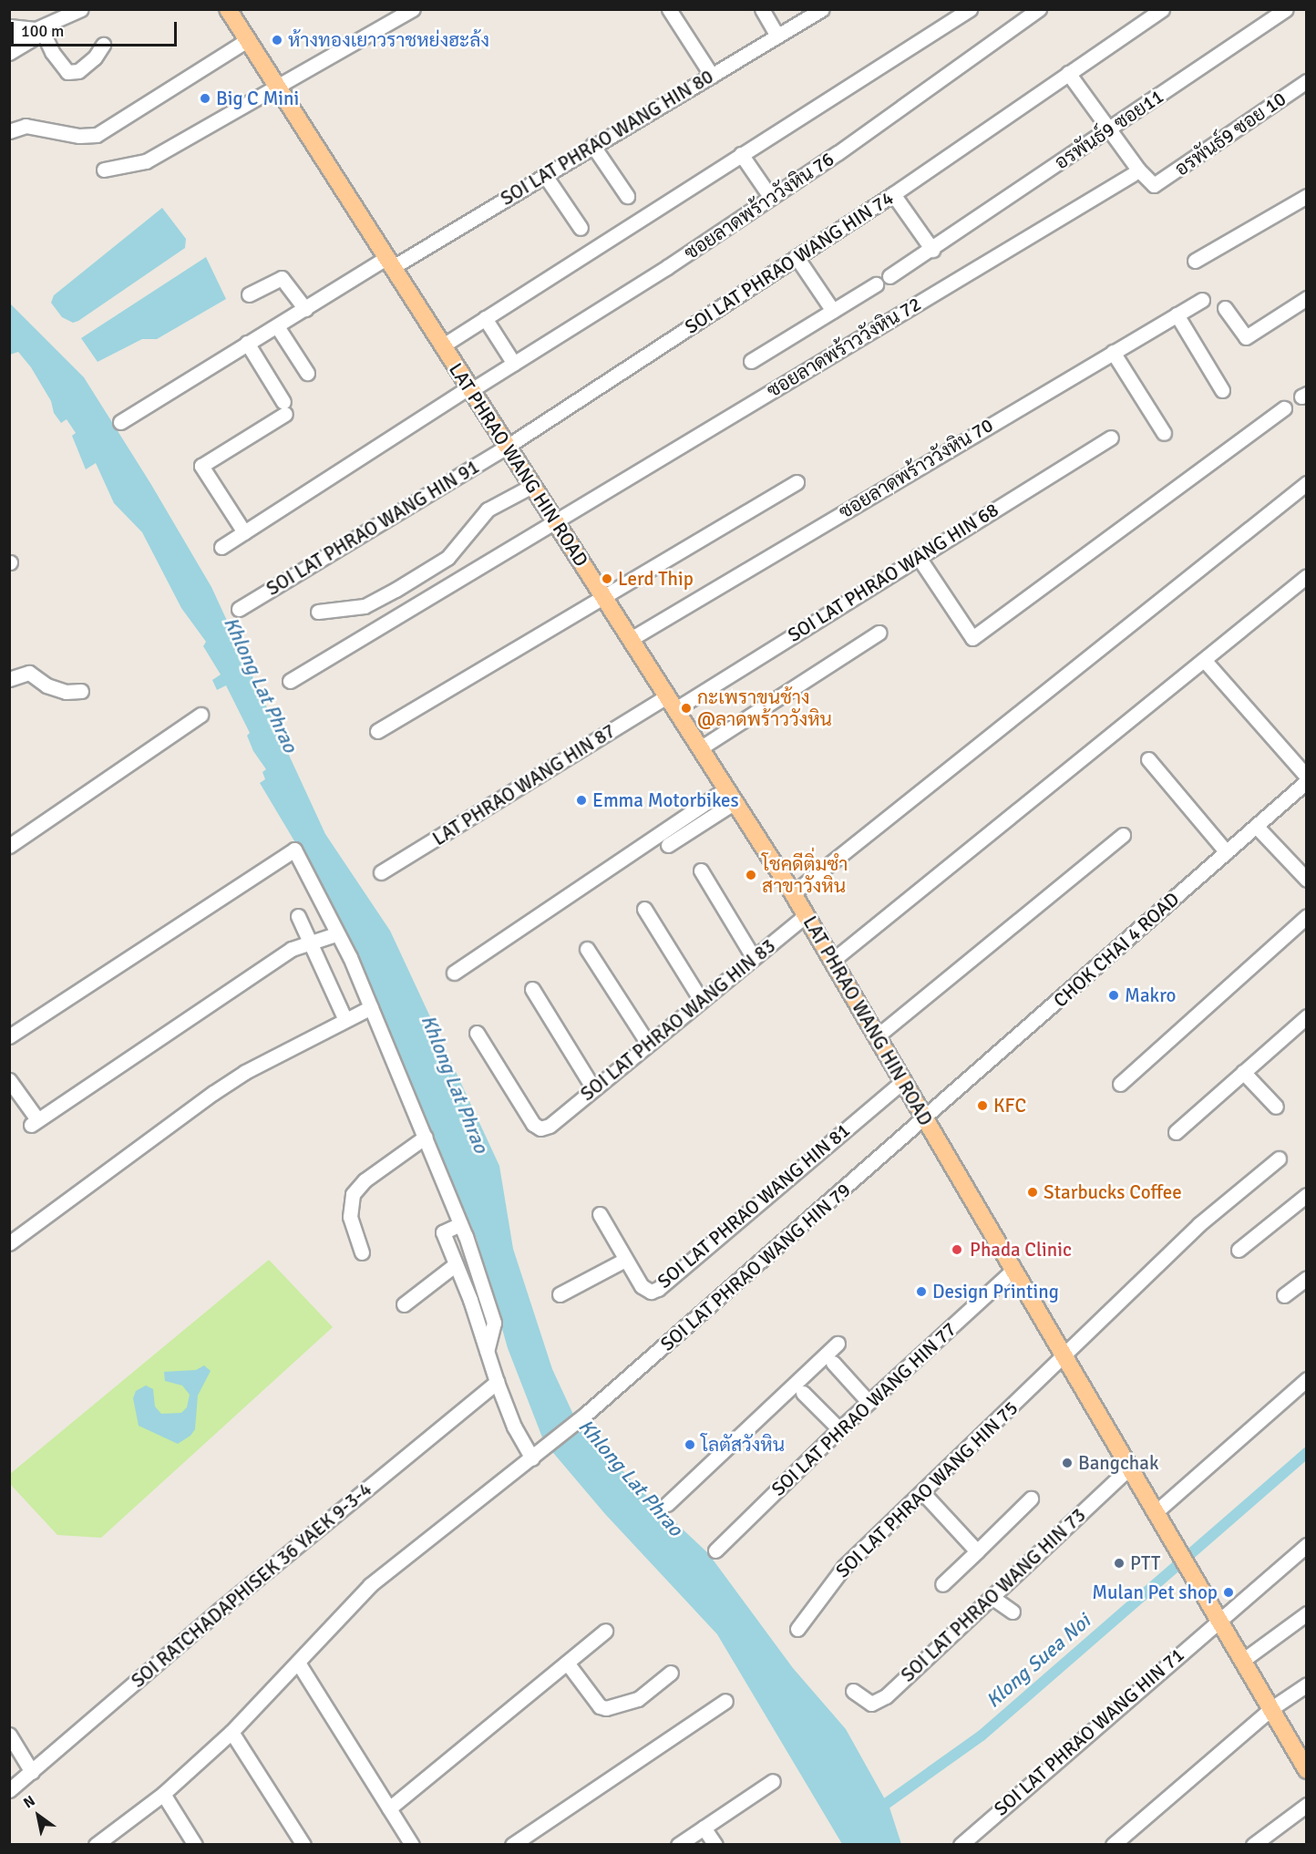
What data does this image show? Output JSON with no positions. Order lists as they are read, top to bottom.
{
  "streets": {
    "main road": ["LAT PHRAO WANG HIN ROAD"],
    "street": [
      "อรพันธ์9 ซอย11",
      "อรพันธ์9 ซอย 10",
      "SOI LAT PHRAO WANG HIN 80",
      "ซอยลาดพร้าววังหิน 76",
      "SOI LAT PHRAO WANG HIN 74",
      "ซอยลาดพร้าววังหิน 72",
      "ซอยลาดพร้าววังหิน 70",
      "SOI LAT PHRAO WANG HIN 91",
      "SOI LAT PHRAO WANG HIN 68",
      "LAT PHRAO WANG HIN 87",
      "CHOK CHAI 4 ROAD",
      "SOI LAT PHRAO WANG HIN 83",
      "SOI LAT PHRAO WANG HIN 81",
      "SOI LAT PHRAO WANG HIN 79",
      "SOI LAT PHRAO WANG HIN 77",
      "SOI LAT PHRAO WANG HIN 75",
      "SOI RATCHADAPHISEK 36 YAEK 9-3-4",
      "SOI LAT PHRAO WANG HIN 73",
      "SOI LAT PHRAO WANG HIN 71"
    ]
  },
  "crossings": [
    ["อรพันธ์9 ซอย11", "อรพันธ์9 ซอย 10"],
    ["SOI LAT PHRAO WANG HIN 80", "LAT PHRAO WANG HIN ROAD"],
    ["ซอยลาดพร้าววังหิน 76", "LAT PHRAO WANG HIN ROAD"],
    ["SOI LAT PHRAO WANG HIN 74", "LAT PHRAO WANG HIN ROAD"],
    ["SOI LAT PHRAO WANG HIN 74", "SOI LAT PHRAO WANG HIN 91"],
    ["ซอยลาดพร้าววังหิน 72", "LAT PHRAO WANG HIN ROAD"],
    ["LAT PHRAO WANG HIN ROAD", "ซอยลาดพร้าววังหิน 70"],
    ["LAT PHRAO WANG HIN ROAD", "SOI LAT PHRAO WANG HIN 91"],
    ["LAT PHRAO WANG HIN ROAD", "SOI LAT PHRAO WANG HIN 68"],
    ["LAT PHRAO WANG HIN ROAD", "LAT PHRAO WANG HIN 87"],
    ["LAT PHRAO WANG HIN ROAD", "CHOK CHAI 4 ROAD"],
    ["LAT PHRAO WANG HIN ROAD", "SOI LAT PHRAO WANG HIN 83"],
    ["LAT PHRAO WANG HIN ROAD", "SOI LAT PHRAO WANG HIN 81"],
    ["LAT PHRAO WANG HIN ROAD", "SOI LAT PHRAO WANG HIN 79"],
    ["LAT PHRAO WANG HIN ROAD", "SOI LAT PHRAO WANG HIN 77"],
    ["LAT PHRAO WANG HIN ROAD", "SOI LAT PHRAO WANG HIN 75"],
    ["LAT PHRAO WANG HIN ROAD", "SOI LAT PHRAO WANG HIN 73"],
    ["LAT PHRAO WANG HIN ROAD", "SOI LAT PHRAO WANG HIN 71"],
    ["SOI LAT PHRAO WANG HIN 68", "LAT PHRAO WANG HIN 87"],
    ["CHOK CHAI 4 ROAD", "SOI LAT PHRAO WANG HIN 79"]
  ],
  "water": ["Khlong Lat Phrao", "Klong Suea Noi"],
  "places": [
    "ห้างทองเยาวราชหย่งฮะล้ง",
    "Big C Mini",
    "Lerd Thip",
    "กะเพราขุนช้าง @ลาดพร้าววังหิน",
    "Emma Motorbikes",
    "โชคดีติ่มซำ สาขาวังหิน",
    "Makro",
    "KFC",
    "Starbucks Coffee",
    "Phada Clinic",
    "Design Printing",
    "โลตัสวังหิน",
    "Bangchak",
    "PTT",
    "Mulan Pet shop"
  ],
  "scale_bar": "100 m",
  "north": "top left"
}
